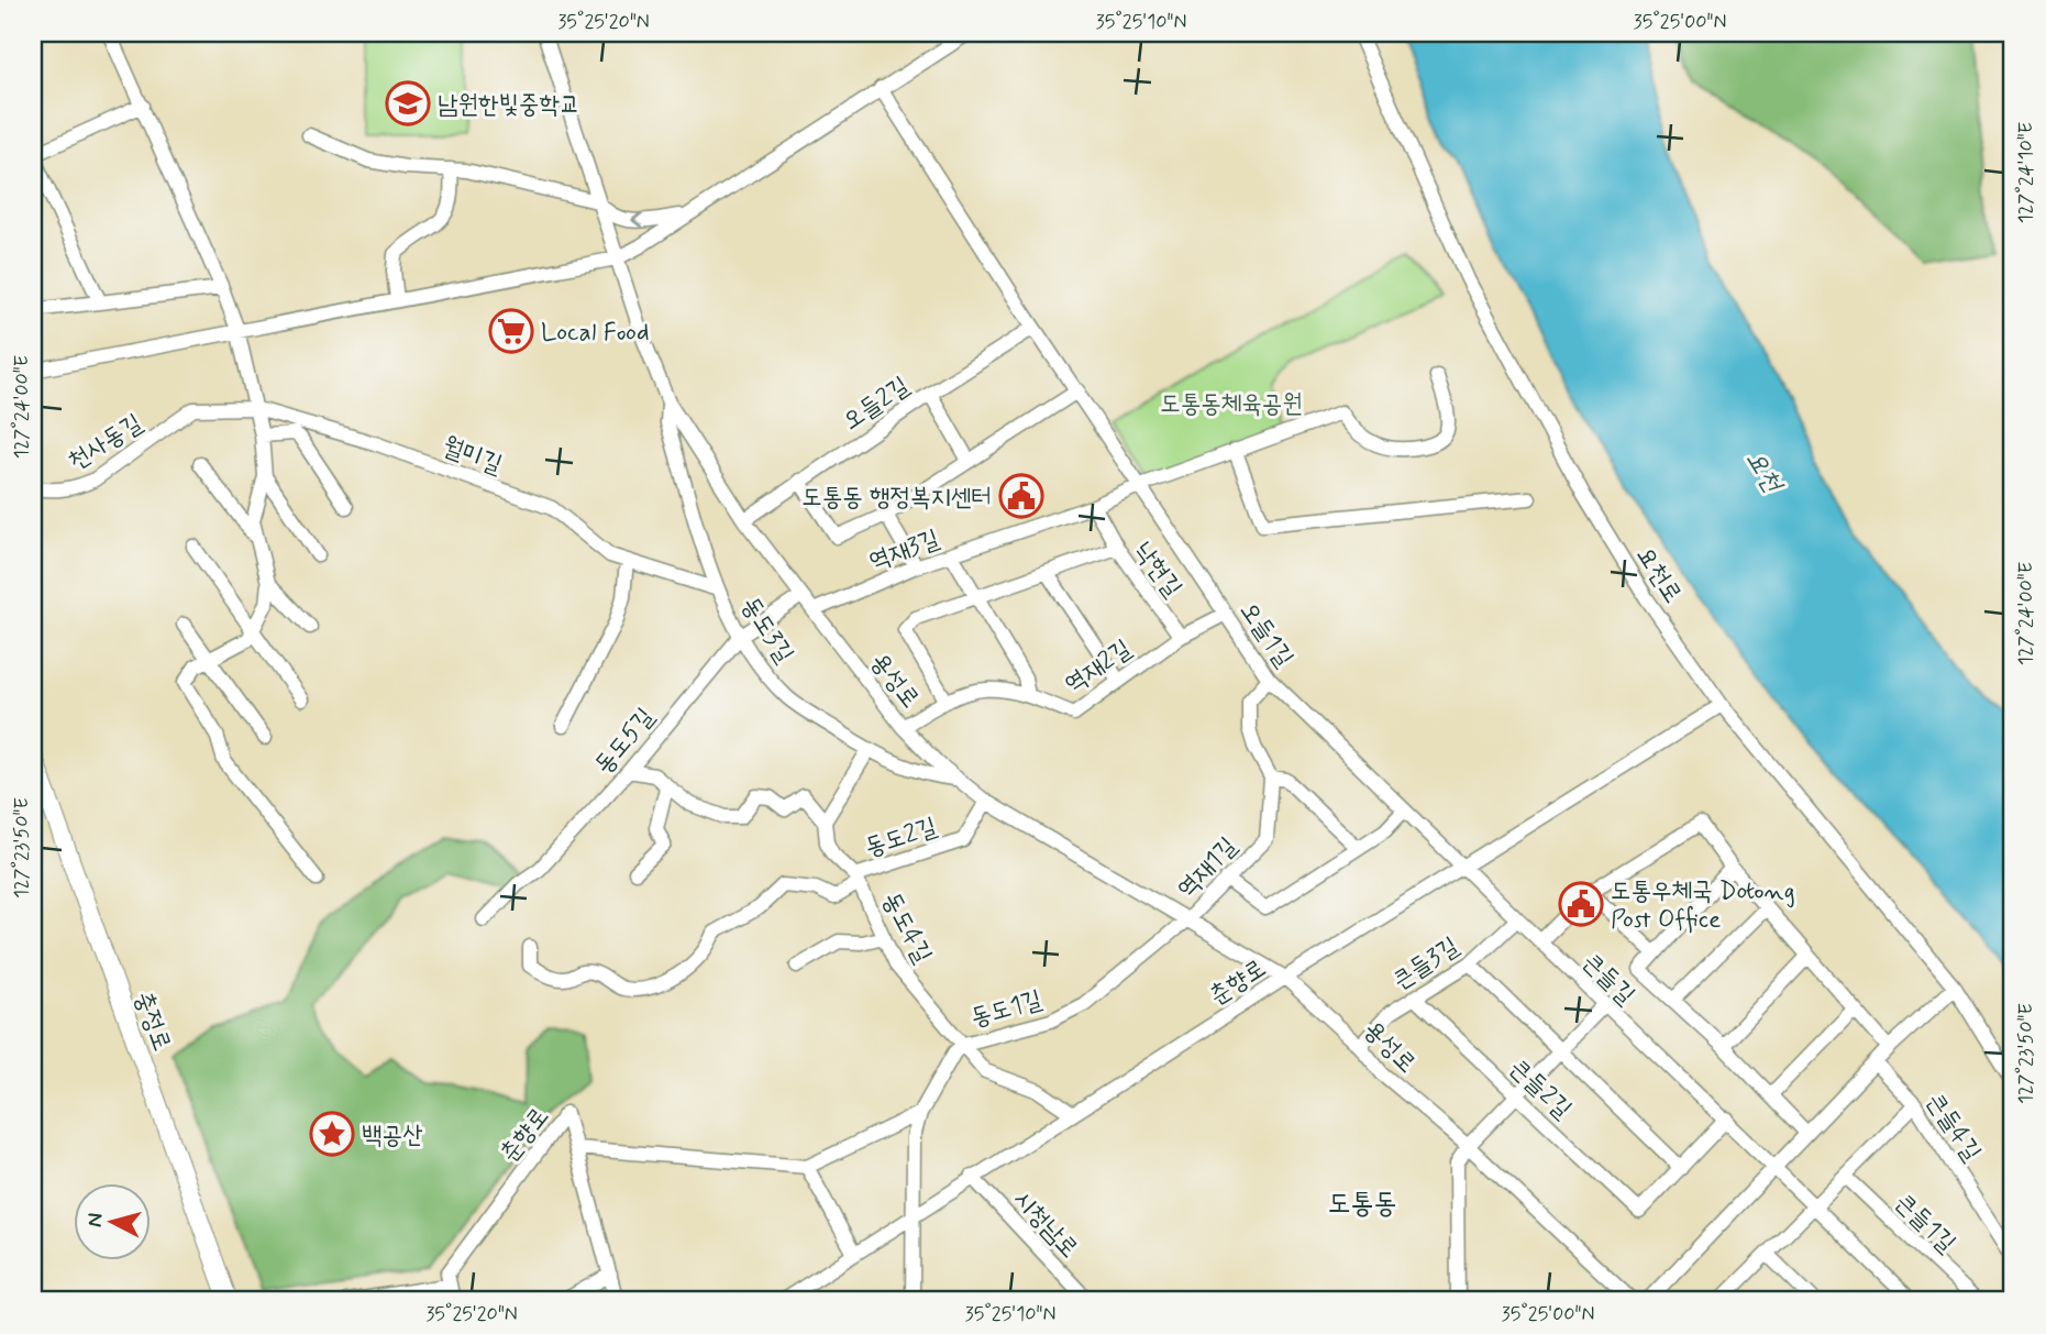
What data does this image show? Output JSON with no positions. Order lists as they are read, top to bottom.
{
  "streets": {
    "main road": ["충정로"],
    "street": [
      "오들2길",
      "천사동길",
      "월미길",
      "역재3길",
      "낙현길",
      "요천로",
      "동도3길",
      "오들1길",
      "역재2길",
      "용성로",
      "동도5길",
      "동도2길",
      "역재1길",
      "동도4길",
      "큰들3길",
      "큰들길",
      "춘향로",
      "동도1길",
      "큰들2길",
      "큰들4길",
      "큰들1길",
      "시청남로"
    ]
  },
  "crossings": [
    ["오들2길", "오들1길"],
    ["오들2길", "용성로"],
    ["천사동길", "월미길"],
    ["월미길", "동도3길"],
    ["역재3길", "오들1길"],
    ["역재3길", "용성로"],
    ["낙현길", "역재2길"],
    ["요천로", "춘향로"],
    ["동도3길", "용성로"],
    ["동도3길", "동도5길"],
    ["오들1길", "역재2길"],
    ["오들1길", "큰들길"],
    ["오들1길", "춘향로"],
    ["역재2길", "용성로"],
    ["용성로", "동도5길"],
    ["용성로", "동도2길"],
    ["용성로", "역재1길"],
    ["용성로", "큰들3길"],
    ["용성로", "춘향로"],
    ["용성로", "동도1길"],
    ["동도2길", "동도4길"],
    ["역재1길", "동도1길"],
    ["동도4길", "춘향로"],
    ["동도4길", "동도1길"],
    ["큰들3길", "큰들길"],
    ["큰들3길", "큰들2길"],
    ["큰들길", "춘향로"],
    ["춘향로", "동도1길"],
    ["춘향로", "시청남로"]
  ],
  "districts": ["도통동"],
  "water": ["요천"],
  "parks": ["도통동체육공원"],
  "places": {
    "school or university": ["남원한빛중학교"],
    "supermarket": ["Local Food"],
    "public building": ["도통동 행정복지센터", "도통우체국 Dotong Post Office"],
    "place": ["백공산"]
  },
  "north": "left",
  "coordinates": [
    "35°25'20\"N",
    "35°25'10\"N",
    "35°25'00\"N",
    "127°24'10\"E",
    "127°24'00\"E",
    "127°23'50\"E"
  ]
}
